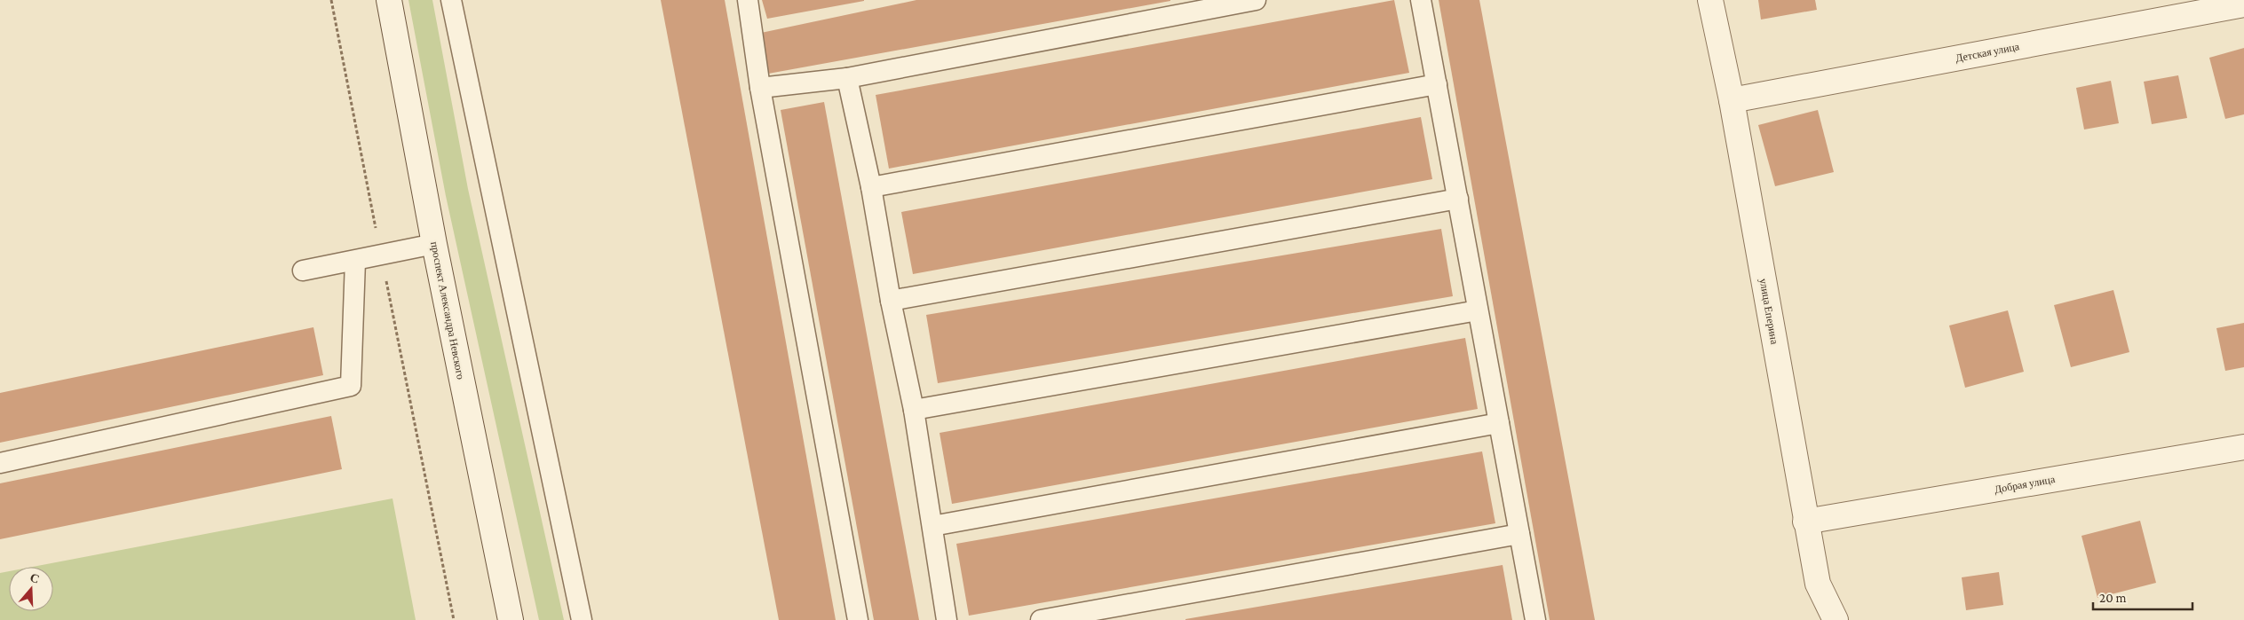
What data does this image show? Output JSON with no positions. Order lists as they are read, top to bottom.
{
  "streets": {
    "street": [
      "Детская улица",
      "проспект Александра Невского",
      "улица Еперина",
      "Добрая улица"
    ]
  },
  "crossings": [
    ["Детская улица", "улица Еперина"],
    ["улица Еперина", "Добрая улица"]
  ],
  "scale_bar": "20 m",
  "north": "top"
}
